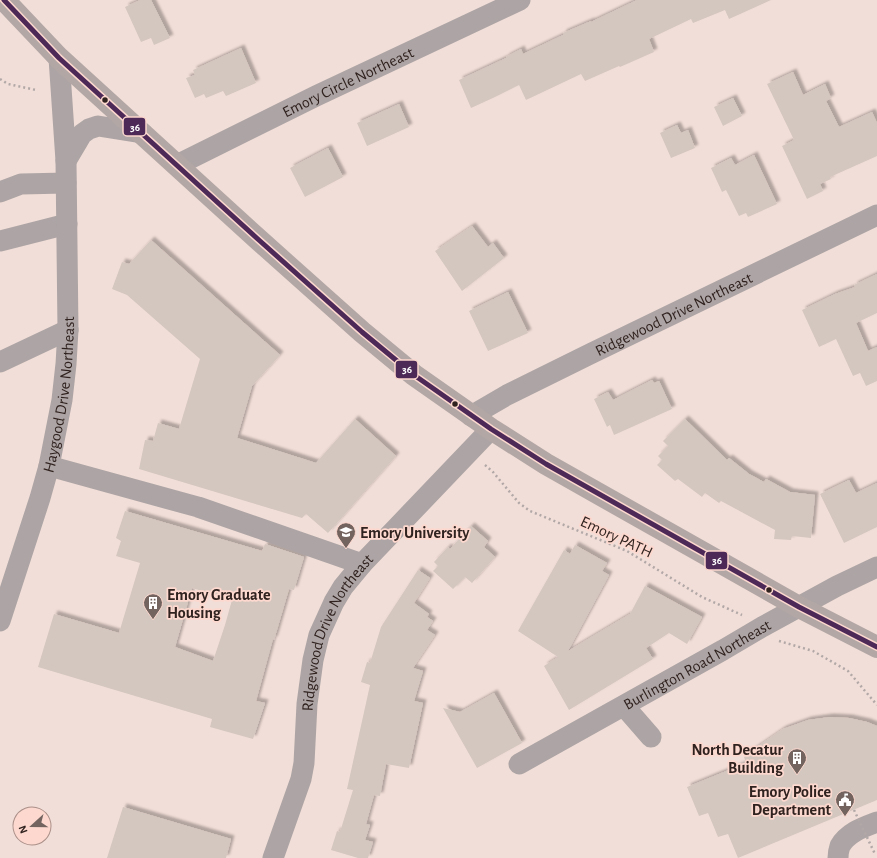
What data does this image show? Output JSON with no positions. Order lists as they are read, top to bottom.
{
  "streets": {
    "street": [
      "Emory Circle Northeast",
      "Ridgewood Drive Northeast",
      "Haygood Drive Northeast",
      "Burlington Road Northeast"
    ],
    "path": ["Emory PATH"]
  },
  "places": {
    "school or university": ["Emory University"],
    "building": ["Emory Graduate Housing", "North Decatur Building"],
    "public building": ["Emory Police Department"]
  },
  "lines": ["transit line 36"],
  "north": "left"
}
